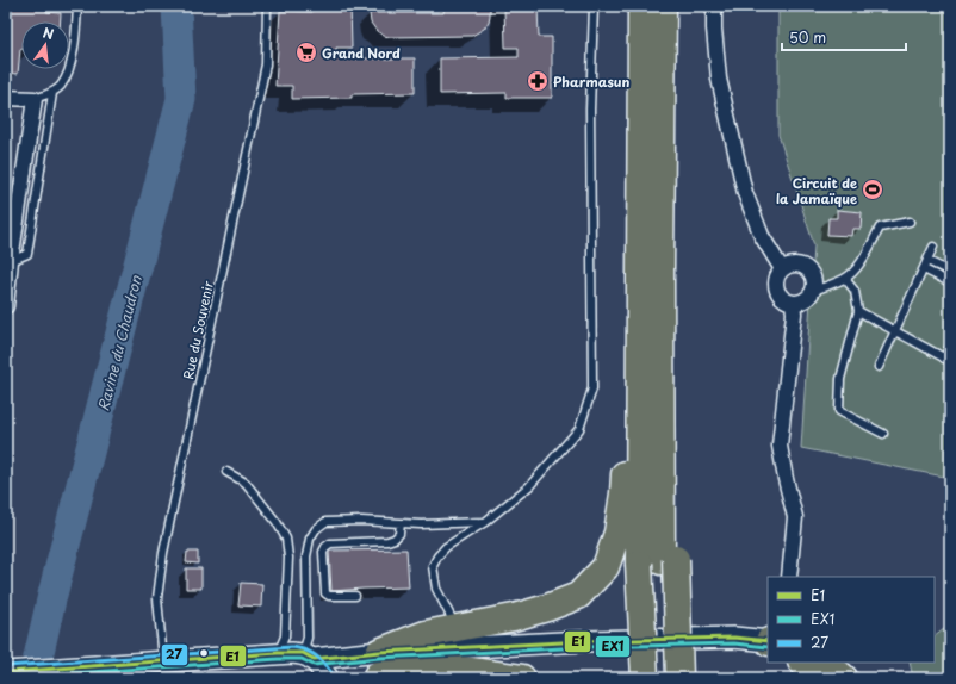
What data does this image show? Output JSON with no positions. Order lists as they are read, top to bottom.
{
  "streets": {
    "lane": ["Rue du Souvenir"]
  },
  "water": ["Ravine du Chaudron"],
  "places": {
    "supermarket": ["Grand Nord"],
    "pharmacy": ["Pharmasun"],
    "sports": ["Circuit de la Jamaïque"]
  },
  "lines": ["transit line E1", "transit line EX1", "transit line 27"],
  "legend": ["E1", "EX1", "27"],
  "scale_bar": "50 m",
  "north": "top"
}
